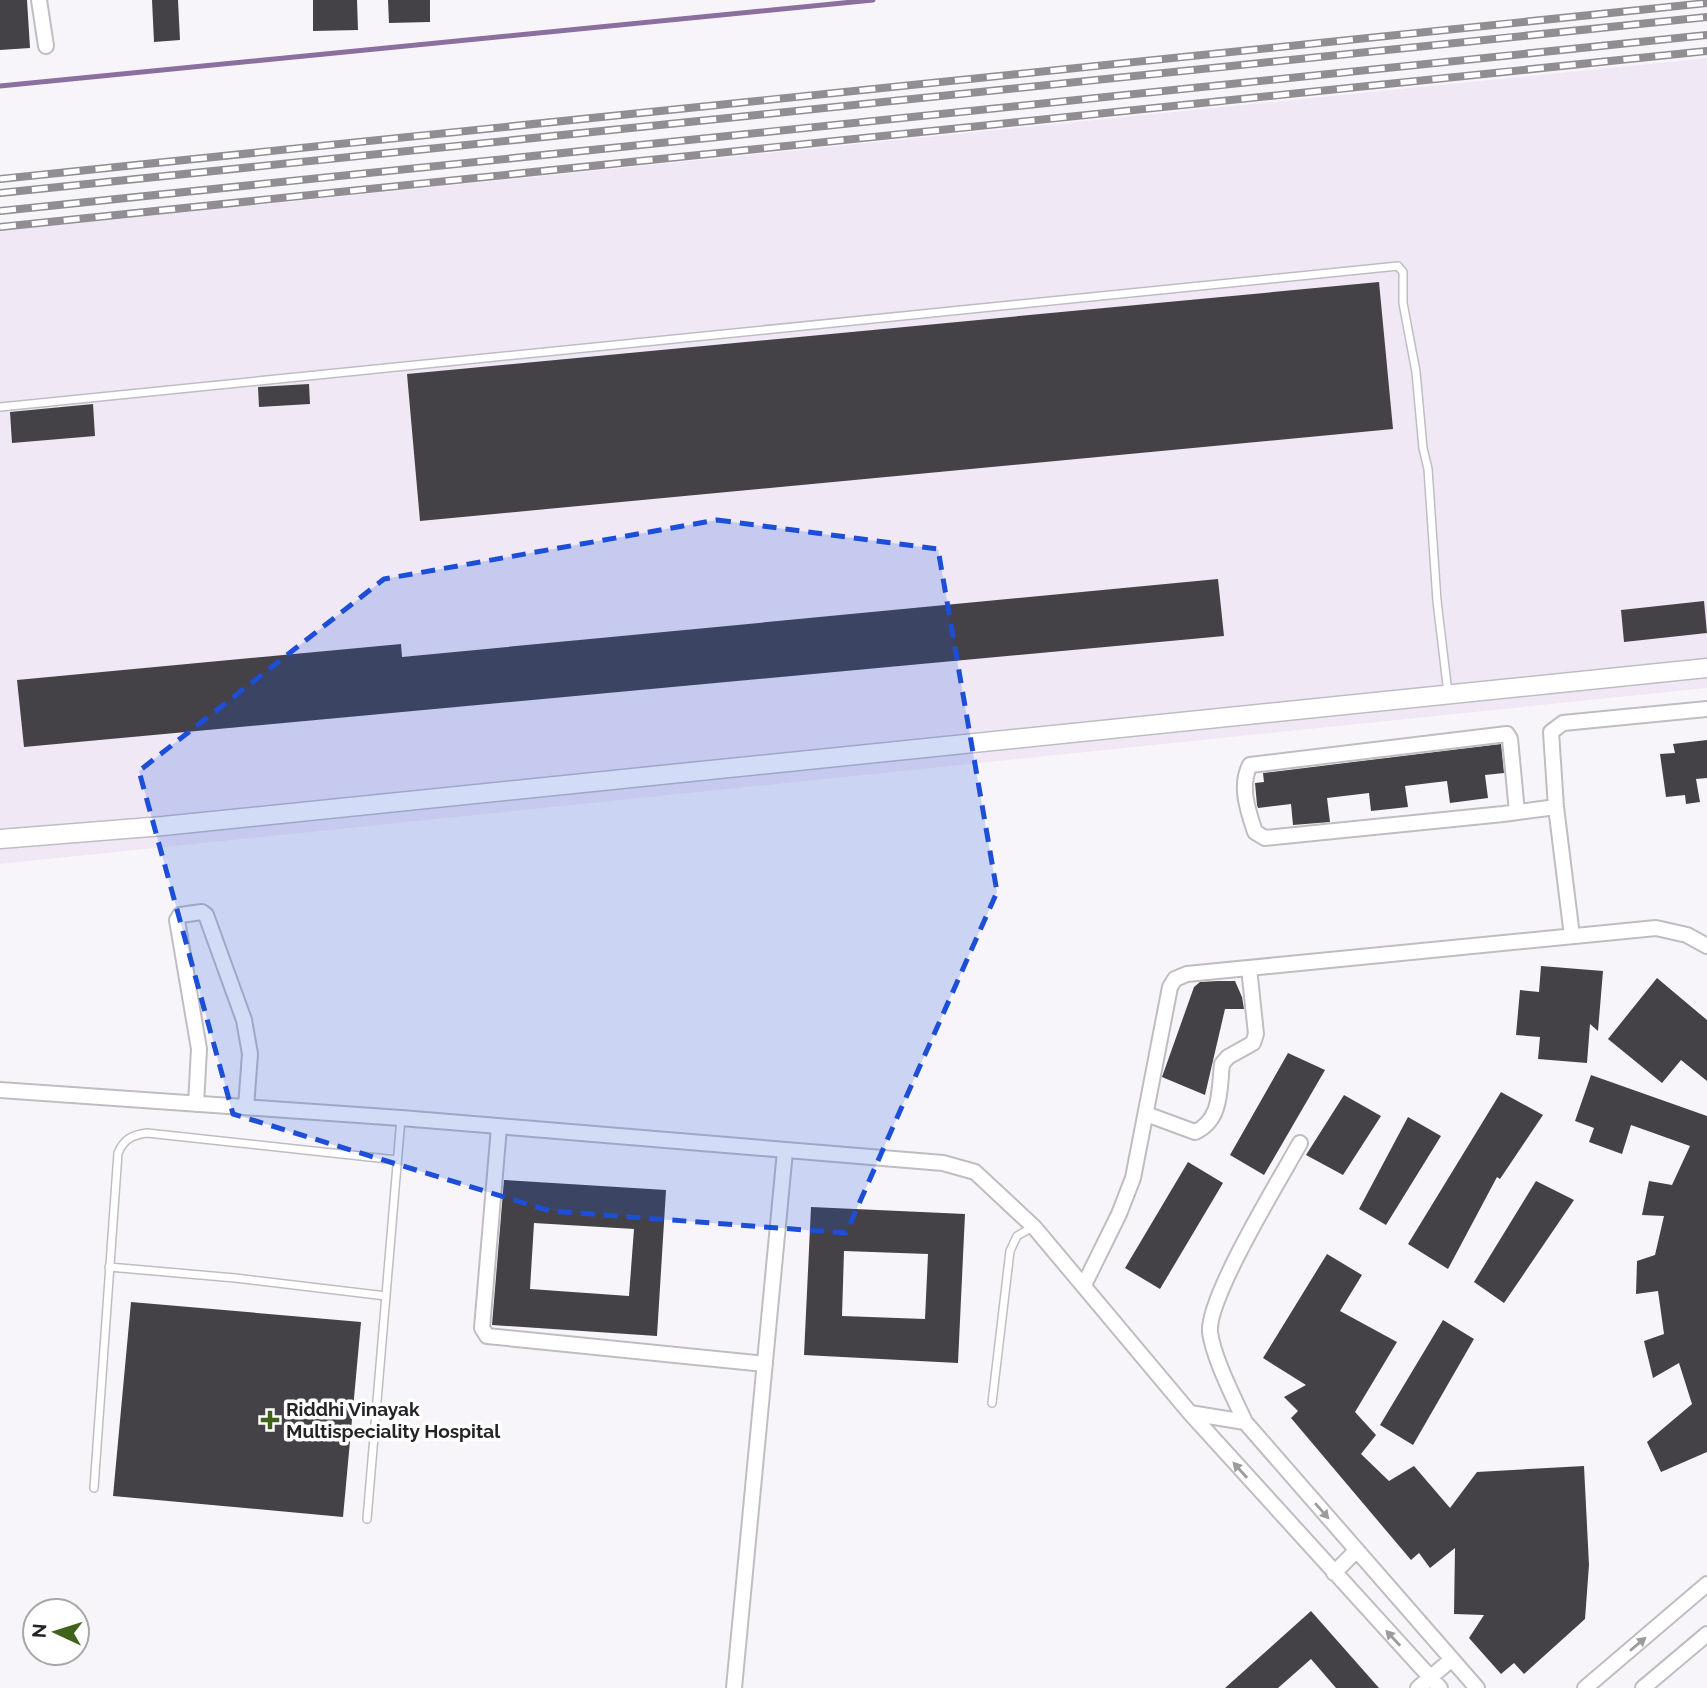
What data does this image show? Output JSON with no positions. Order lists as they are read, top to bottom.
{
  "places": {
    "health": ["Riddhi Vinayak Multispeciality Hospital"]
  },
  "north": "left"
}
